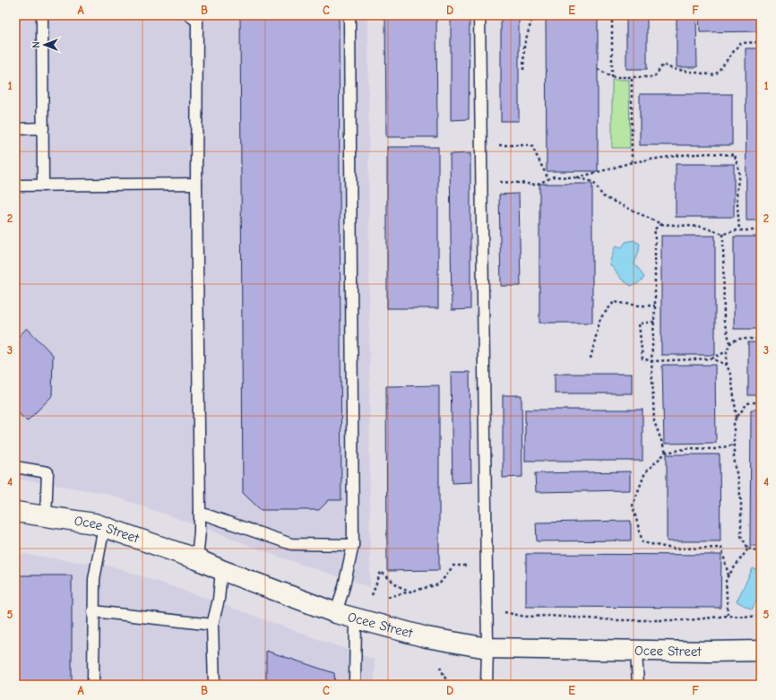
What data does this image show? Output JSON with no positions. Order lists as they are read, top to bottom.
{
  "streets": {
    "street": ["Ocee Street"]
  },
  "north": "left",
  "grid": {
    "columns": [
      "A",
      "B",
      "C",
      "D",
      "E",
      "F"
    ],
    "rows": [
      "1",
      "2",
      "3",
      "4",
      "5"
    ]
  }
}
